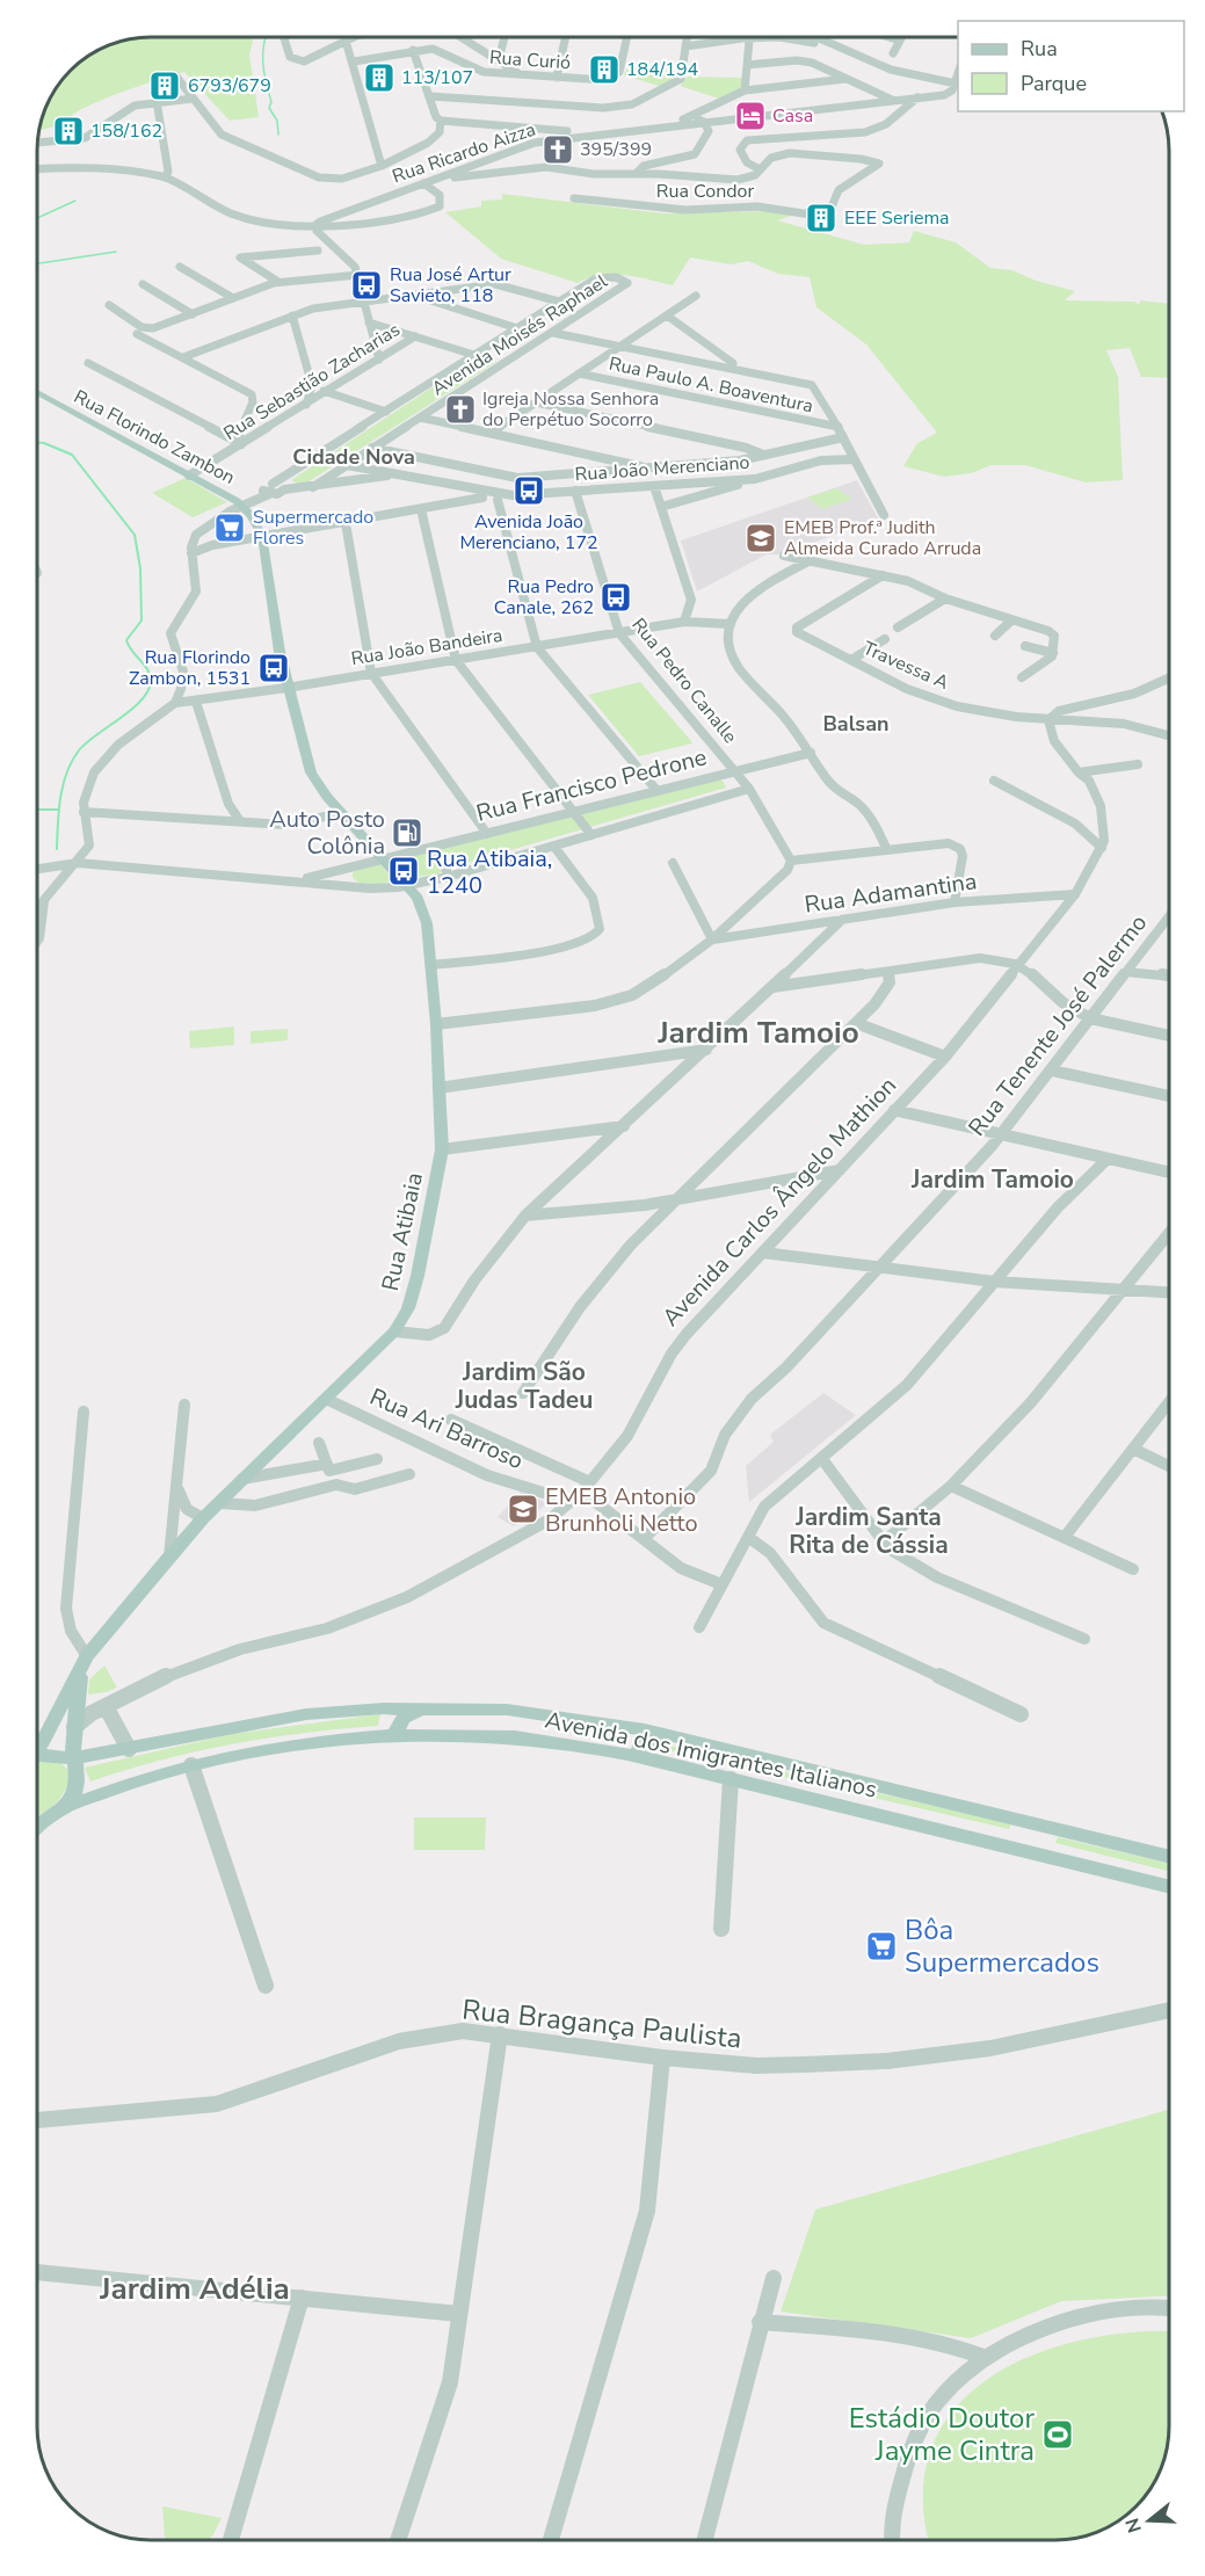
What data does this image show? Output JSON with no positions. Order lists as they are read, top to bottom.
{
  "streets": {
    "main road": ["Rua Florindo Zambon", "Rua Atibaia", "Avenida dos Imigrantes Italianos"],
    "street": [
      "Rua Curió",
      "Rua Ricardo Aizza",
      "Rua Condor",
      "Avenida Moisés Raphael",
      "Rua Sebastião Zacharias",
      "Rua Paulo A. Boaventura",
      "Rua João Merenciano",
      "Rua João Bandeira",
      "Travessa A",
      "Rua Pedro Canalle",
      "Rua Francisco Pedrone",
      "Rua Adamantina",
      "Rua Tenente José Palermo",
      "Avenida Carlos Ângelo Mathion",
      "Rua Ari Barroso",
      "Rua Bragança Paulista"
    ]
  },
  "crossings": [
    ["Avenida Moisés Raphael", "Rua Sebastião Zacharias"],
    ["Avenida Moisés Raphael", "Rua Florindo Zambon"],
    ["Avenida Moisés Raphael", "Rua João Merenciano"],
    ["Rua Sebastião Zacharias", "Rua Florindo Zambon"],
    ["Rua Florindo Zambon", "Rua João Merenciano"],
    ["Rua Florindo Zambon", "Rua João Bandeira"],
    ["Rua Florindo Zambon", "Rua Francisco Pedrone"],
    ["Rua Florindo Zambon", "Rua Atibaia"],
    ["Rua João Merenciano", "Rua Pedro Canalle"],
    ["Rua João Bandeira", "Rua Pedro Canalle"],
    ["Rua Pedro Canalle", "Rua Francisco Pedrone"],
    ["Rua Francisco Pedrone", "Rua Atibaia"],
    ["Rua Adamantina", "Avenida Carlos Ângelo Mathion"],
    ["Avenida Carlos Ângelo Mathion", "Rua Atibaia"],
    ["Rua Atibaia", "Rua Ari Barroso"],
    ["Rua Atibaia", "Avenida dos Imigrantes Italianos"]
  ],
  "districts": [
    "Cidade Nova",
    "Balsan",
    "Jardim Tamoio",
    "Jardim Tamoio",
    "Jardim São Judas Tadeu",
    "Jardim Santa Rita de Cássia",
    "Jardim Adélia"
  ],
  "places": {
    "building": [
      "184/194",
      "113/107",
      "6793/679",
      "158/162",
      "EEE Seriema"
    ],
    "hotel": ["Casa"],
    "church": ["395/399", "Igreja Nossa Senhora do Perpétuo Socorro"],
    "bus stop": [
      "Rua José Artur Savieto, 118",
      "Avenida João Merenciano, 172",
      "Rua Pedro Canale, 262",
      "Rua Florindo Zambon, 1531",
      "Rua Atibaia, 1240"
    ],
    "supermarket": ["Supermercado Flores", "Bôa Supermercados"],
    "school or university": ["EMEB Prof.ª Judith Almeida Curado Arruda", "EMEB Antonio Brunholi Netto"],
    "fuel station": ["Auto Posto Colônia"],
    "sports": ["Estádio Doutor Jayme Cintra"]
  },
  "legend": ["Rua", "Parque"],
  "north": "left"
}
